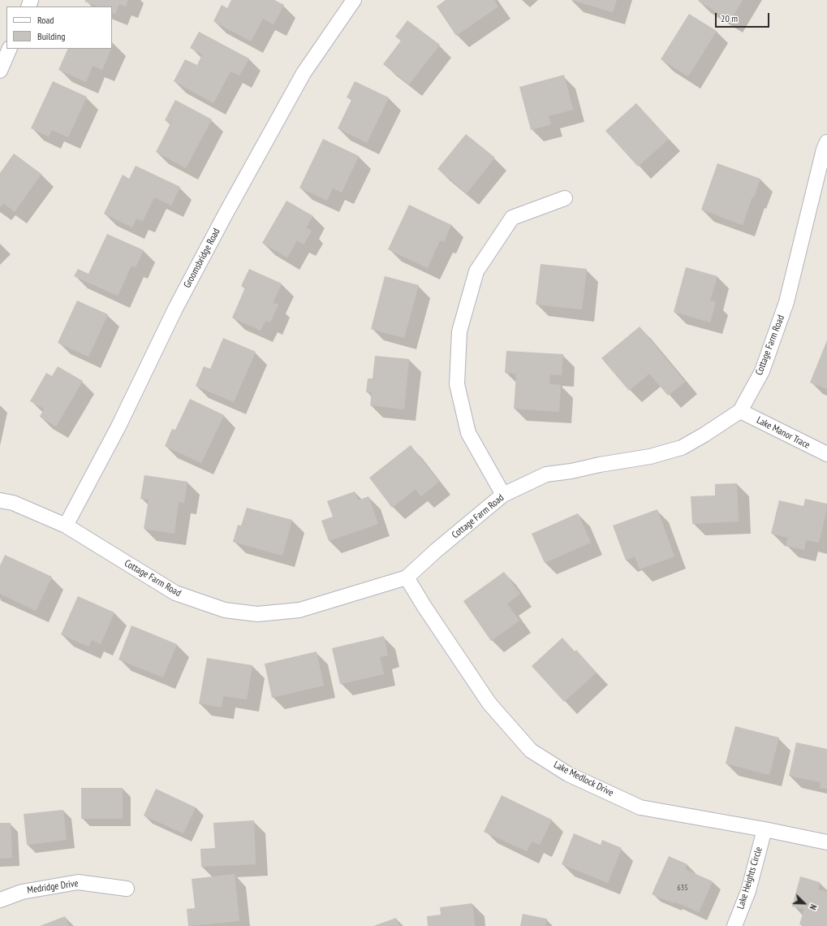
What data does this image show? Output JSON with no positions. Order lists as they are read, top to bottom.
{
  "streets": {
    "street": [
      "Groomsbridge Road",
      "Cottage Farm Road",
      "Lake Manor Trace",
      "Lake Medlock Drive",
      "Lake Heights Circle",
      "Medridge Drive"
    ]
  },
  "crossings": [
    ["Groomsbridge Road", "Cottage Farm Road"],
    ["Cottage Farm Road", "Lake Manor Trace"],
    ["Cottage Farm Road", "Lake Medlock Drive"],
    ["Lake Medlock Drive", "Lake Heights Circle"]
  ],
  "house_numbers": ["635"],
  "legend": ["Road", "Building"],
  "scale_bar": "20 m",
  "north": "bottom right"
}
